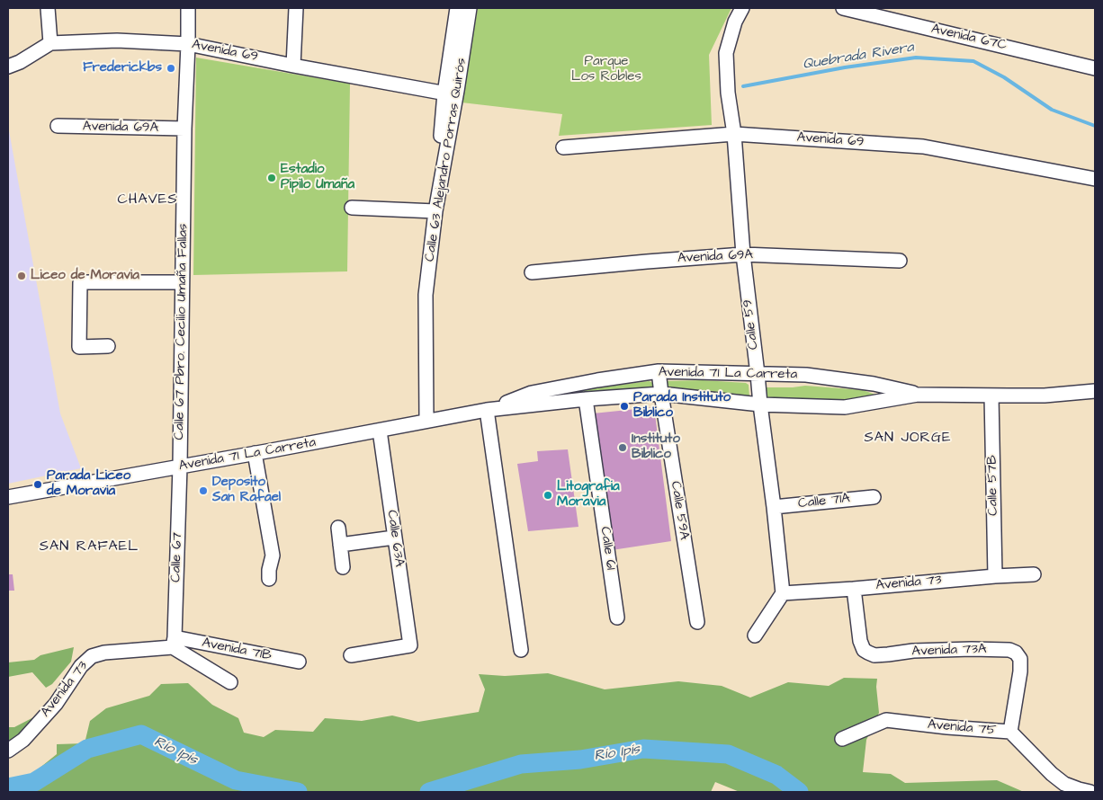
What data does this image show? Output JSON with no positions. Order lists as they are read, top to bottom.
{
  "streets": {
    "street": [
      "Avenida 67C",
      "Avenida 69",
      "Avenida 69A",
      "Calle 63 Alejandro Porras Quirós",
      "Calle 59",
      "Calle 67 Pbro. Cecilio Umaña Fallas",
      "Avenida 71 La Carreta",
      "Calle 57B",
      "Calle 71A",
      "Calle 59A",
      "Calle 63A",
      "Calle 61",
      "Calle 67",
      "Avenida 73",
      "Avenida 71B",
      "Avenida 73A",
      "Avenida 75"
    ]
  },
  "crossings": [
    ["Avenida 69", "Calle 63 Alejandro Porras Quirós"],
    ["Avenida 69", "Calle 59"],
    ["Avenida 69", "Calle 67 Pbro. Cecilio Umaña Fallas"],
    ["Avenida 69A", "Calle 59"],
    ["Avenida 69A", "Calle 67 Pbro. Cecilio Umaña Fallas"],
    ["Calle 63 Alejandro Porras Quirós", "Avenida 71 La Carreta"],
    ["Calle 59", "Avenida 71 La Carreta"],
    ["Calle 59", "Calle 71A"],
    ["Calle 59", "Avenida 73"],
    ["Calle 67 Pbro. Cecilio Umaña Fallas", "Avenida 71 La Carreta"],
    ["Calle 67 Pbro. Cecilio Umaña Fallas", "Calle 67"],
    ["Avenida 71 La Carreta", "Calle 57B"],
    ["Avenida 71 La Carreta", "Calle 59A"],
    ["Avenida 71 La Carreta", "Calle 63A"],
    ["Avenida 71 La Carreta", "Calle 61"],
    ["Avenida 71 La Carreta", "Calle 67"],
    ["Calle 57B", "Avenida 73"],
    ["Calle 67", "Avenida 73"],
    ["Calle 67", "Avenida 71B"],
    ["Avenida 73", "Avenida 71B"],
    ["Avenida 73", "Avenida 73A"],
    ["Avenida 73A", "Avenida 75"]
  ],
  "districts": ["CHAVES", "SAN JORGE", "SAN RAFAEL"],
  "water": ["Quebrada Rivera", "Río Ipís"],
  "parks": ["Parque Los Robles"],
  "places": [
    "Frederickbs",
    "Estadio Pipilo Umaña",
    "Liceo de Moravia",
    "Parada Instituto Biblico",
    "Instituto Biblico",
    "Parada Liceo de Moravia",
    "Deposito San Rafael",
    "Litografia Moravia"
  ]
}
